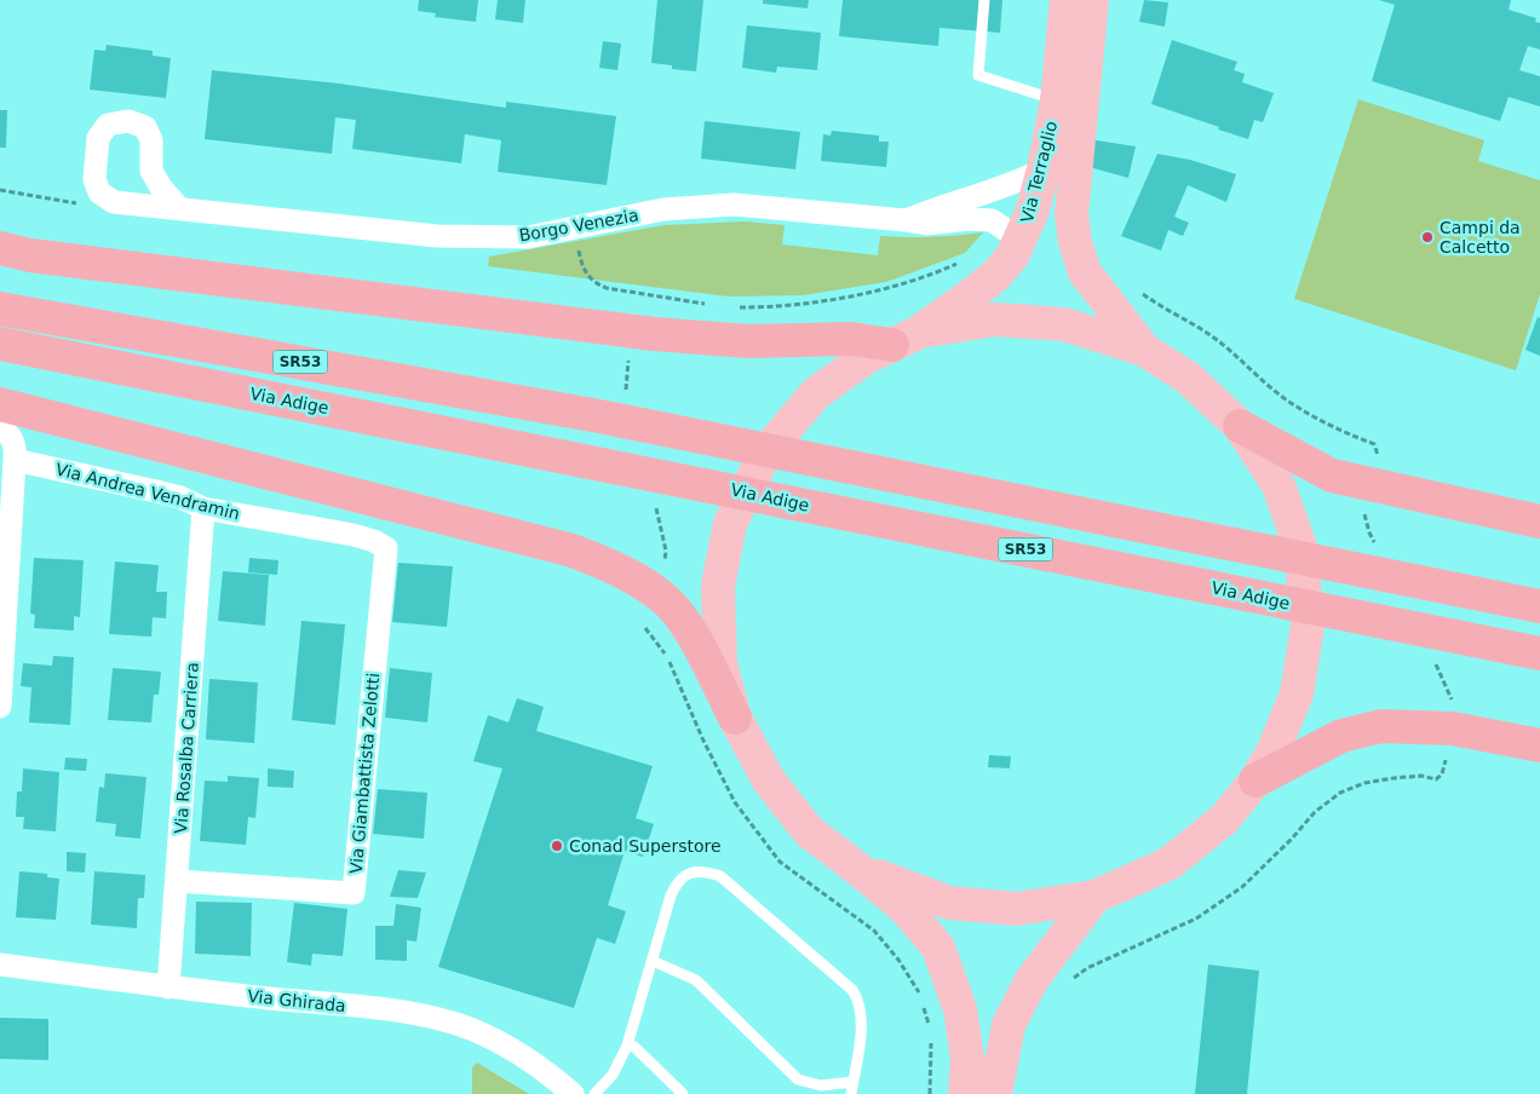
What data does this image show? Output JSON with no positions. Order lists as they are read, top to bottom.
{
  "streets": {
    "highway": ["SR53", "Via Adige"],
    "main road": ["Via Terraglio"],
    "street": [
      "Borgo Venezia",
      "Via Andrea Vendramin",
      "Via Rosalba Carriera",
      "Via Giambattista Zelotti",
      "Via Ghirada"
    ]
  },
  "crossings": [
    ["Via Terraglio", "Borgo Venezia"],
    ["Via Andrea Vendramin", "Via Rosalba Carriera"],
    ["Via Andrea Vendramin", "Via Giambattista Zelotti"],
    ["Via Rosalba Carriera", "Via Giambattista Zelotti"],
    ["Via Rosalba Carriera", "Via Ghirada"]
  ],
  "places": ["Campi da Calcetto", "Conad Superstore"]
}
